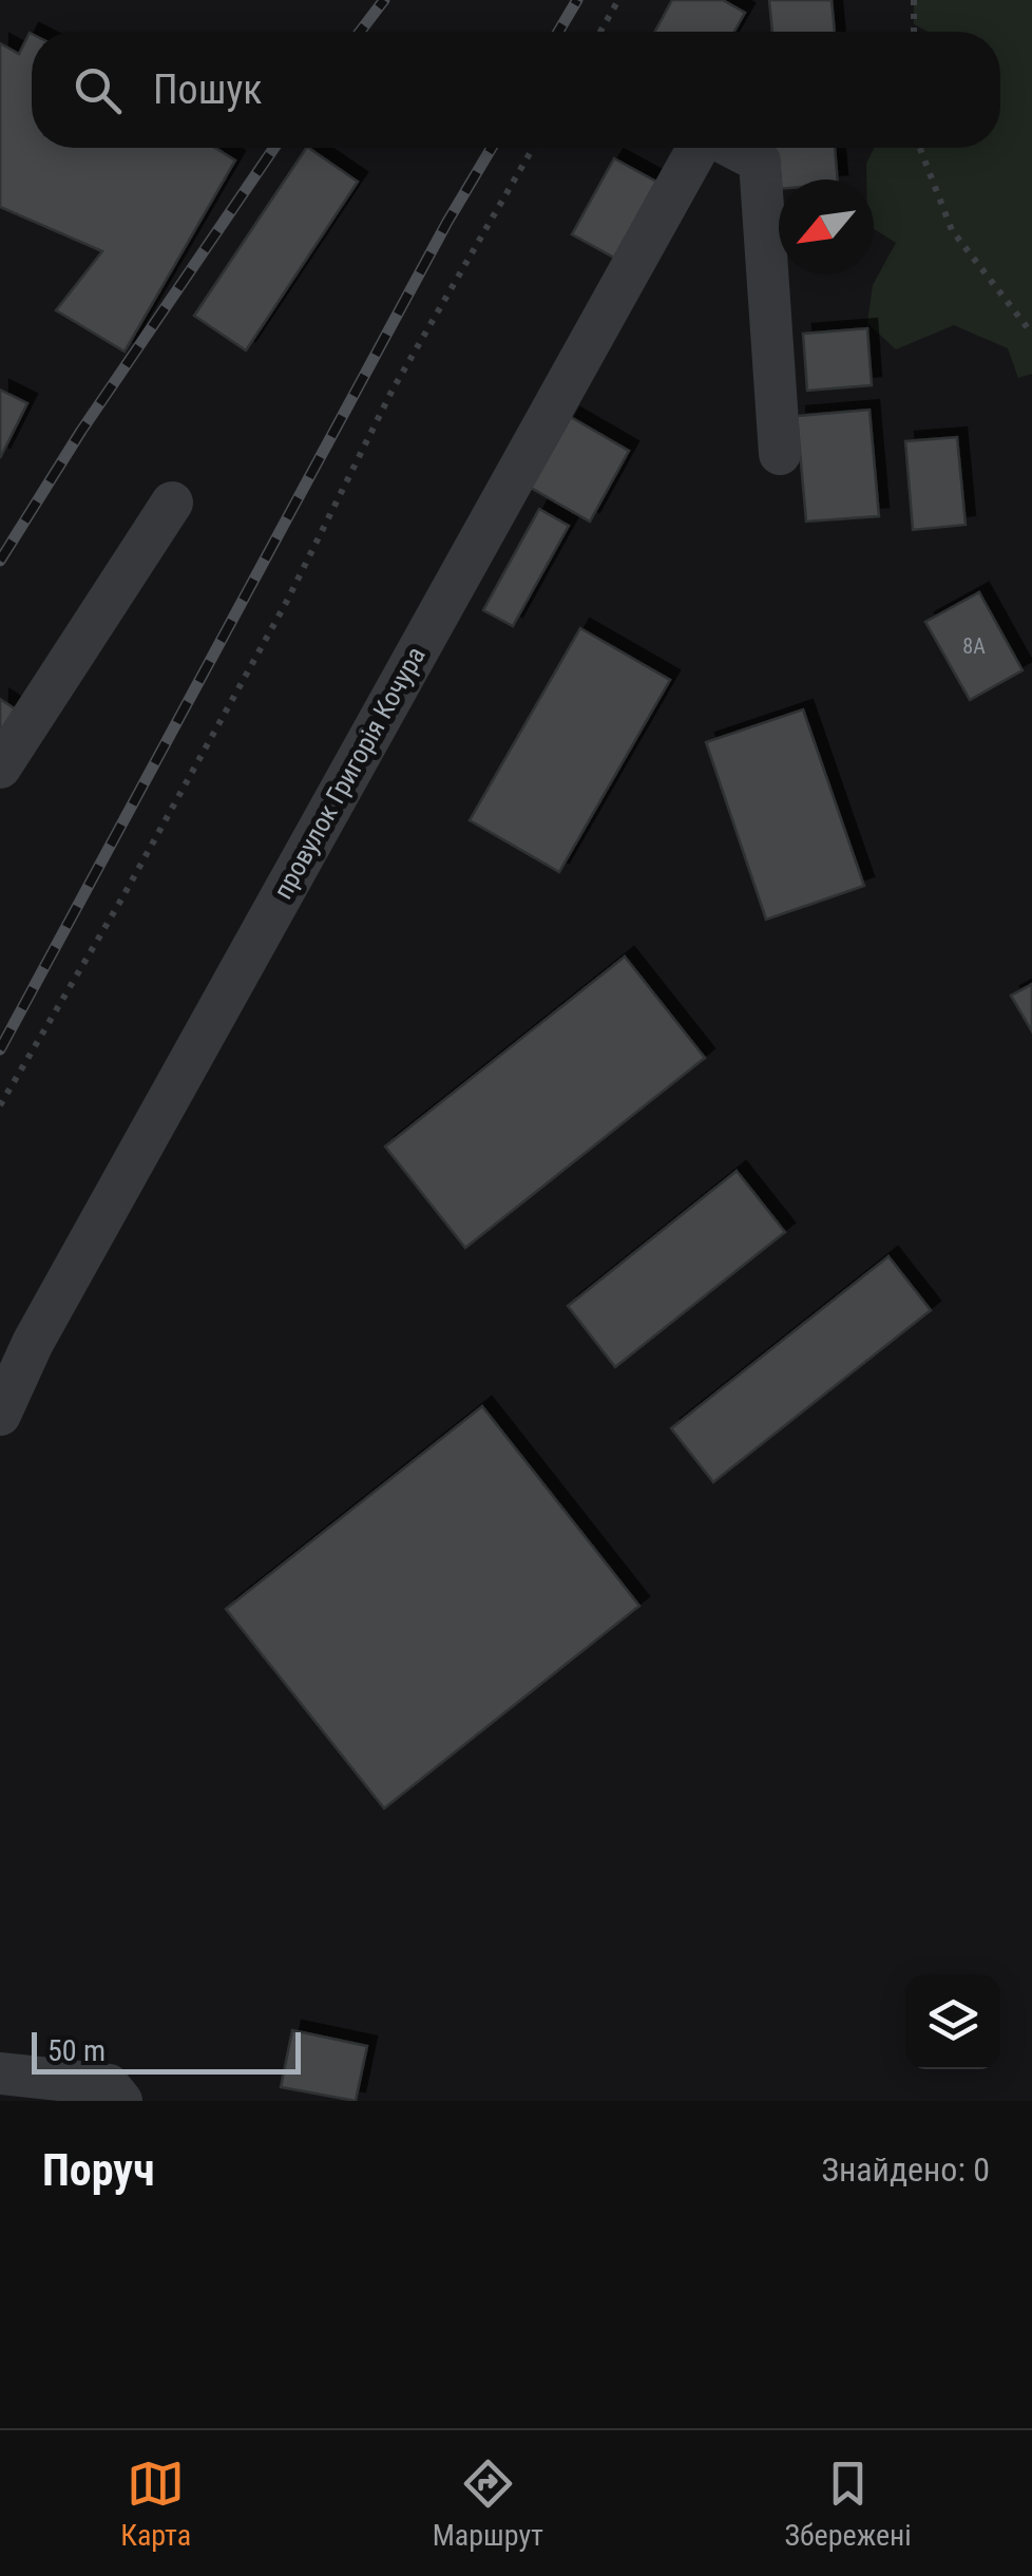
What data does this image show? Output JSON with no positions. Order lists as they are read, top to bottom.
{
  "streets": {
    "street": ["провулок Григорія Кочура"]
  },
  "house_numbers": ["8А"],
  "scale_bar": "50 m",
  "north": "bottom left",
  "page": {
    "search": "Пошук",
    "scale": "50 m",
    "heading": ["Поруч", "Знайдено: 0"],
    "nav": ["Карта", "Маршрут", "Збережені"]
  }
}
